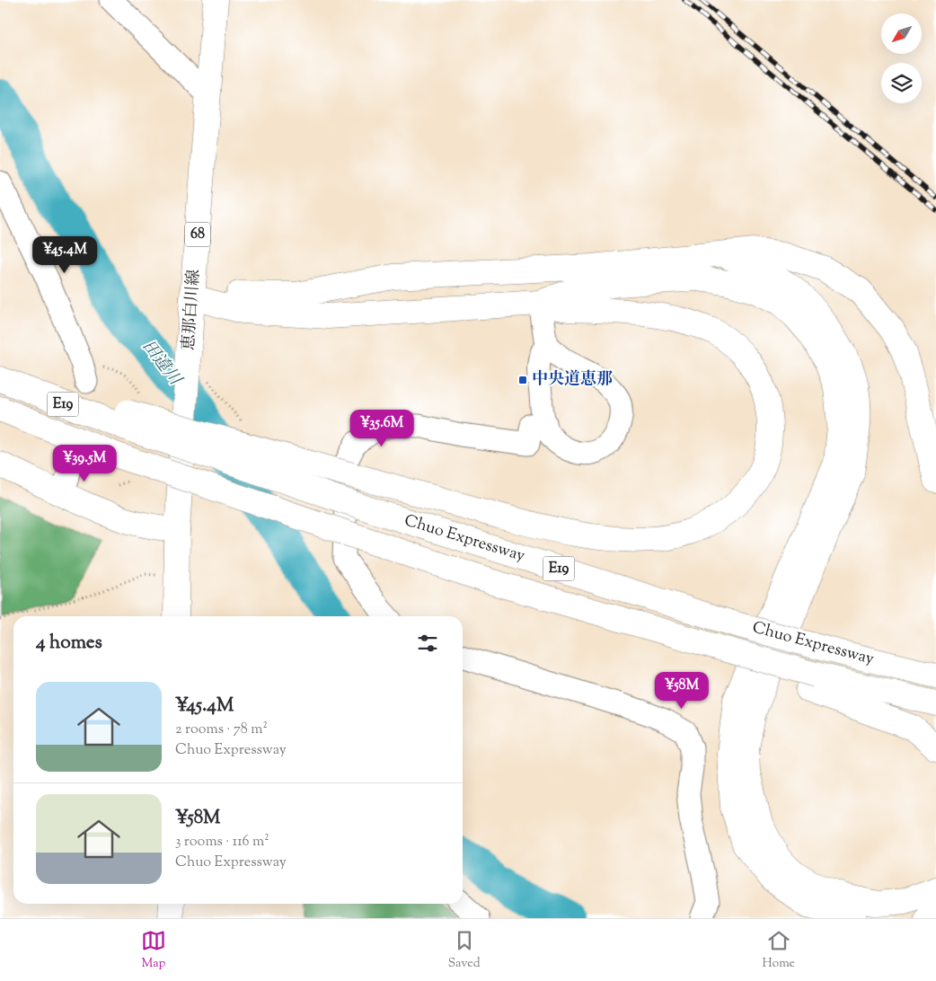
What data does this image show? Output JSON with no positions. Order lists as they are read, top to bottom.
{
  "streets": {
    "main road": [
      "68",
      "恵那白川線",
      "E19",
      "Chuo Expressway"
    ]
  },
  "crossings": [
    ["E19", "Chuo Expressway"]
  ],
  "water": ["田違川"],
  "places": {
    "transit": ["中央道恵那"]
  },
  "north": "bottom left",
  "page": {
    "price": [
      "¥45.4M",
      "¥35.6M",
      "¥39.5M",
      "¥58M"
    ],
    "heading": "4 homes",
    "list": [
      {
        "name": "¥45.4M",
        "note": "2 rooms · 78 m² · Chuo Expressway"
      },
      {
        "name": "¥58M",
        "note": "3 rooms · 116 m² · Chuo Expressway"
      }
    ],
    "tabs": ["Map", "Saved", "Home"]
  }
}
